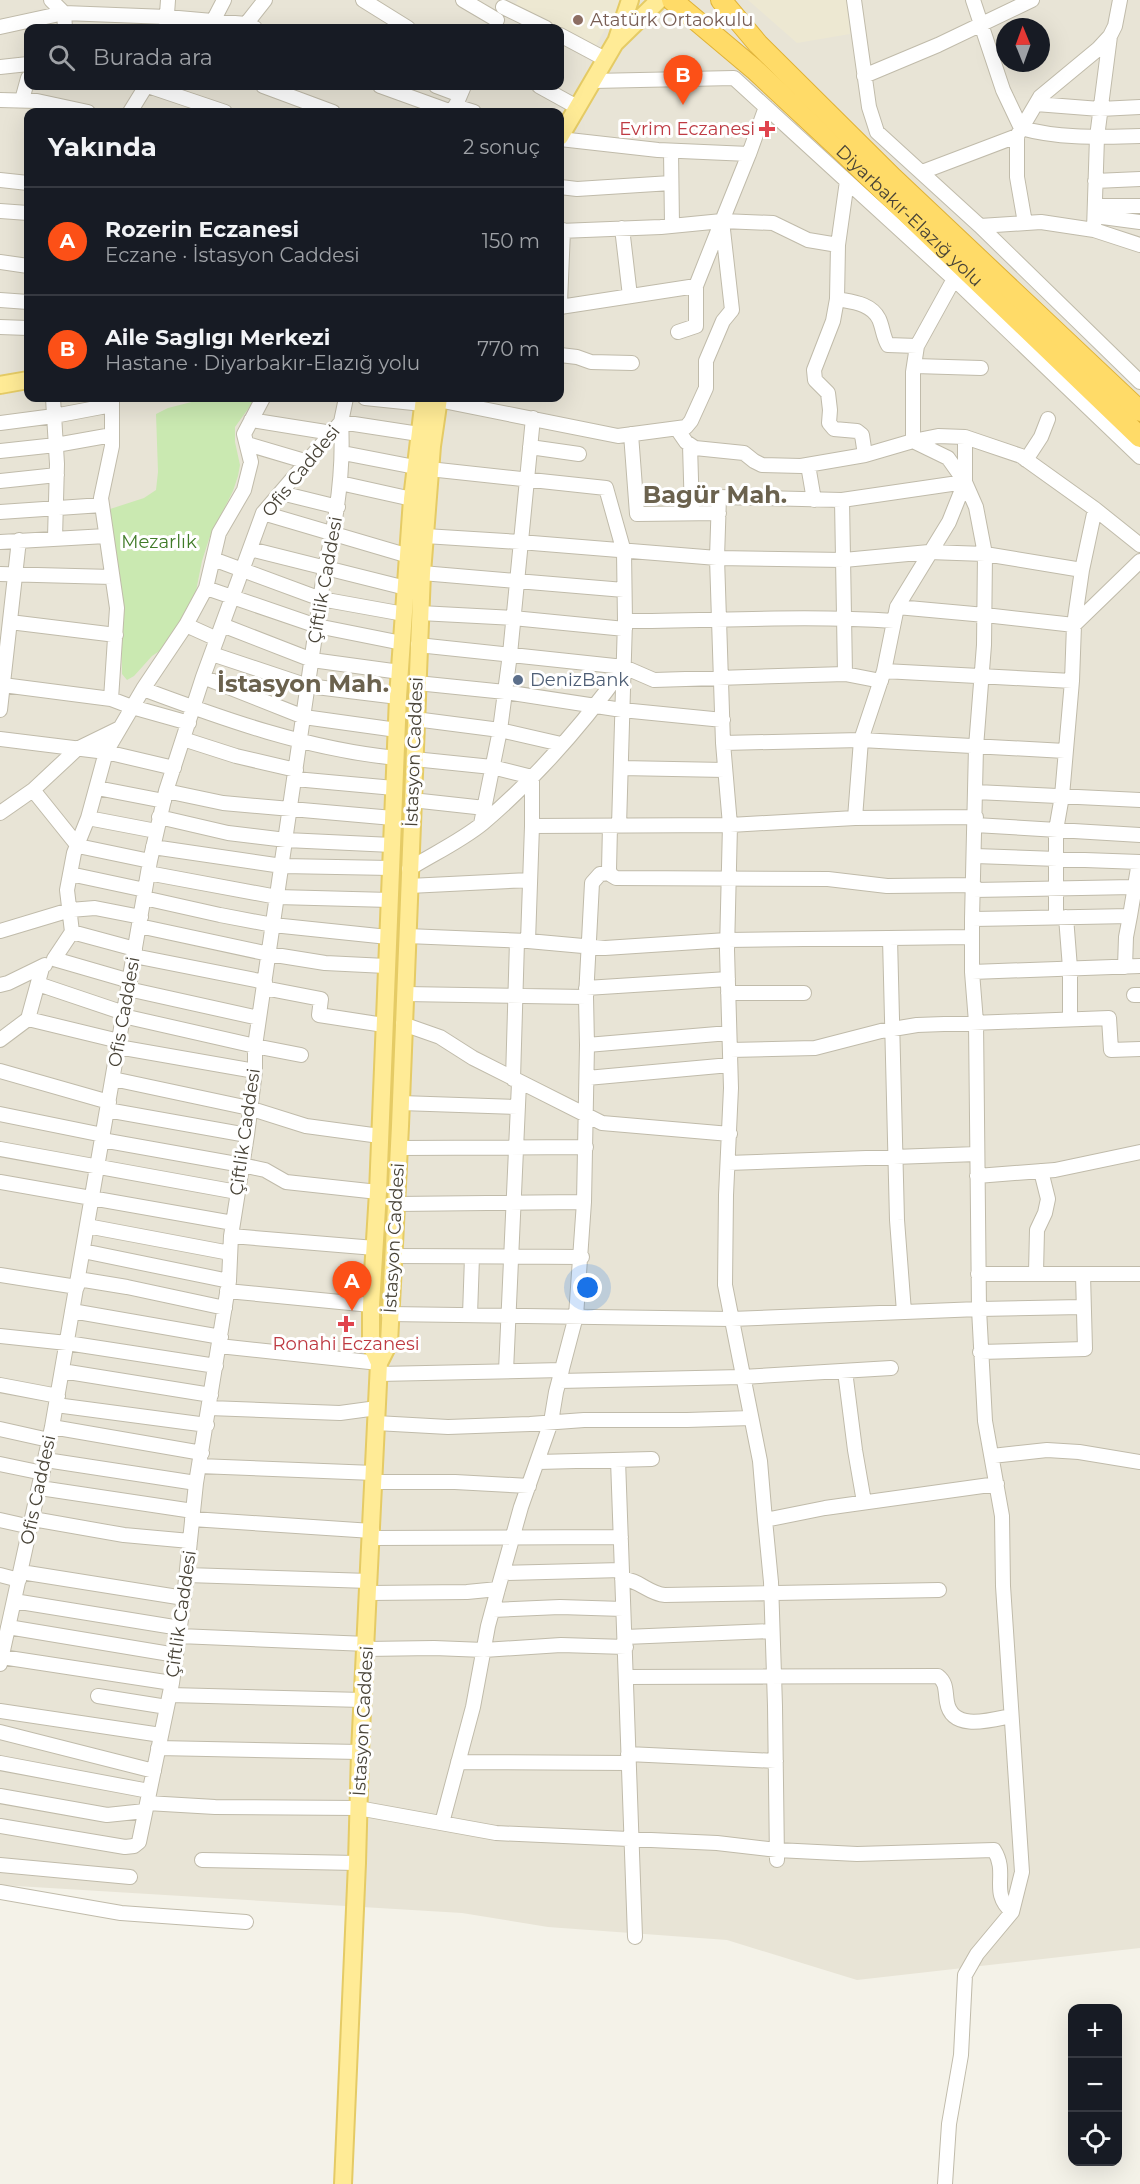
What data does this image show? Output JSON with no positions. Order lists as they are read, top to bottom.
{
  "streets": {
    "highway": ["Diyarbakır-Elazığ yolu"],
    "main road": ["İstasyon Caddesi"],
    "street": ["Ofis Caddesi", "Çiftlik Caddesi"]
  },
  "crossings": [
    ["Ofis Caddesi", "Çiftlik Caddesi"]
  ],
  "districts": ["Bagür Mah.", "İstasyon Mah."],
  "parks": ["Mezarlık"],
  "places": {
    "other": ["Atatürk Ortaokulu", "DenizBank"],
    "health": ["Evrim Eczanesi", "Ronahi Eczanesi"]
  },
  "north": "top",
  "page": {
    "search": "Burada ara",
    "pins": ["B", "A"],
    "heading": ["Yakında", "2 sonuç"],
    "list": [
      {
        "mark": "A",
        "name": "Rozerin Eczanesi",
        "note": "Eczane · İstasyon Caddesi",
        "value": "150 m"
      },
      {
        "mark": "B",
        "name": "Aile Saglıgı Merkezi",
        "note": "Hastane · Diyarbakır-Elazığ yolu",
        "value": "770 m"
      }
    ],
    "map_buttons": ["+", "−"]
  }
}
